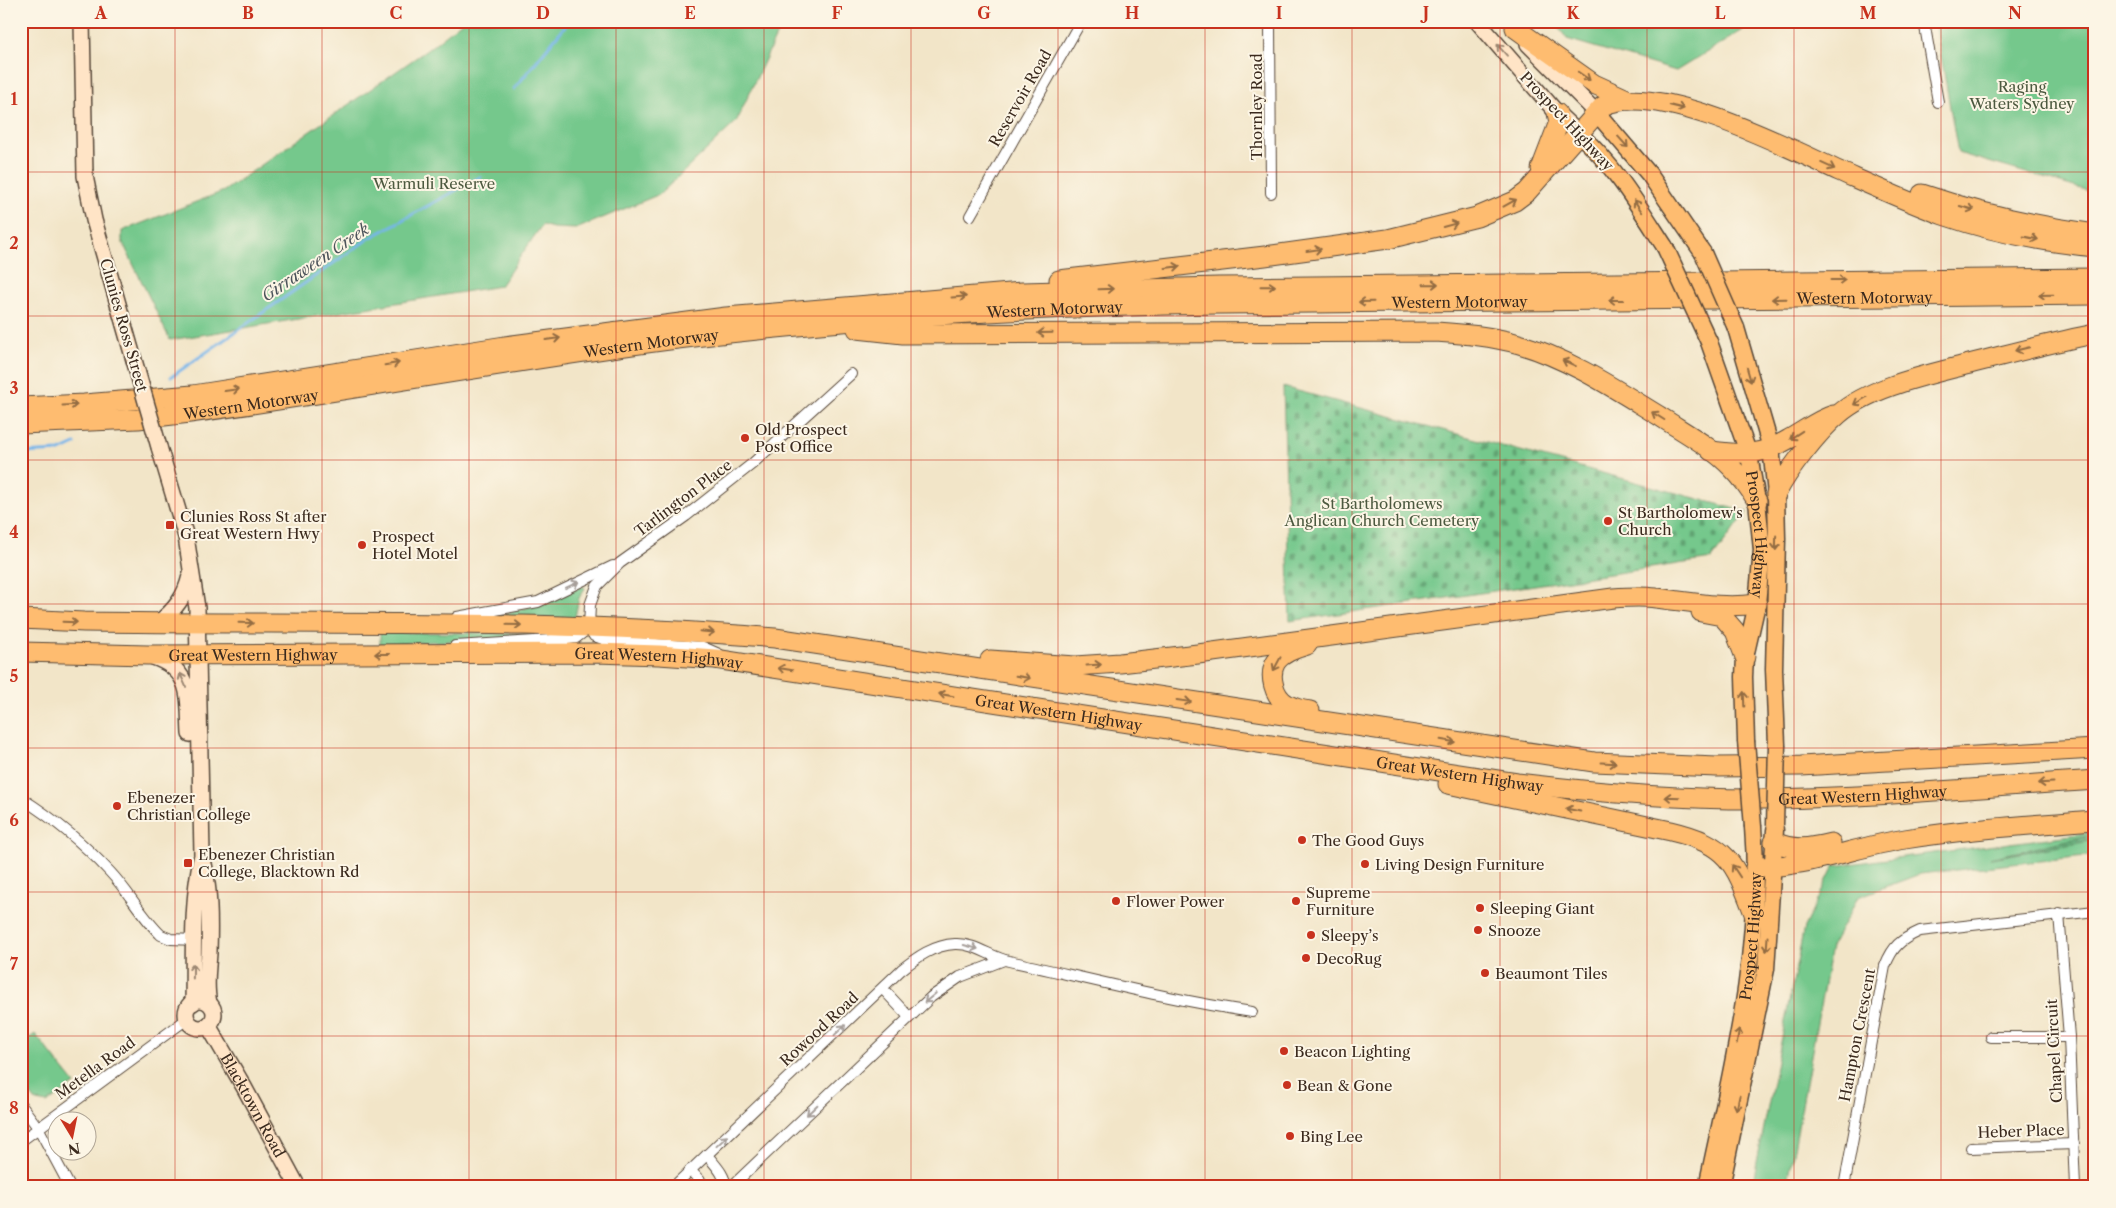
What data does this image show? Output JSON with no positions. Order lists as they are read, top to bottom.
{
  "streets": {
    "highway": ["Western Motorway", "Great Western Highway"],
    "main road": ["Prospect Highway", "Clunies Ross Street", "Blacktown Road"],
    "street": [
      "Reservoir Road",
      "Thornley Road",
      "Tarlington Place",
      "Rowood Road",
      "Hampton Crescent",
      "Chapel Circuit",
      "Metella Road",
      "Heber Place"
    ]
  },
  "crossings": [
    ["Clunies Ross Street", "Great Western Highway"],
    ["Tarlington Place", "Great Western Highway"],
    ["Hampton Crescent", "Chapel Circuit"],
    ["Chapel Circuit", "Heber Place"],
    ["Metella Road", "Blacktown Road"]
  ],
  "water": ["Girraween Creek"],
  "parks": ["Raging Waters Sydney", "Warmuli Reserve", "St Bartholomews Anglican Church Cemetery"],
  "places": {
    "other": [
      "Old Prospect Post Office",
      "St Bartholomew's Church",
      "Prospect Hotel Motel",
      "Ebenezer Christian College",
      "The Good Guys",
      "Living Design Furniture",
      "Flower Power",
      "Supreme Furniture",
      "Sleeping Giant",
      "Snooze",
      "Sleepy’s",
      "DecoRug",
      "Beaumont Tiles",
      "Beacon Lighting",
      "Bean & Gone",
      "Bing Lee"
    ],
    "transit": ["Clunies Ross St after Great Western Hwy", "Ebenezer Christian College, Blacktown Rd"]
  },
  "north": "bottom",
  "grid": {
    "columns": [
      "A",
      "B",
      "C",
      "D",
      "E",
      "F",
      "G",
      "H",
      "I",
      "J",
      "K",
      "L",
      "M",
      "N"
    ],
    "rows": [
      "1",
      "2",
      "3",
      "4",
      "5",
      "6",
      "7",
      "8"
    ]
  }
}
